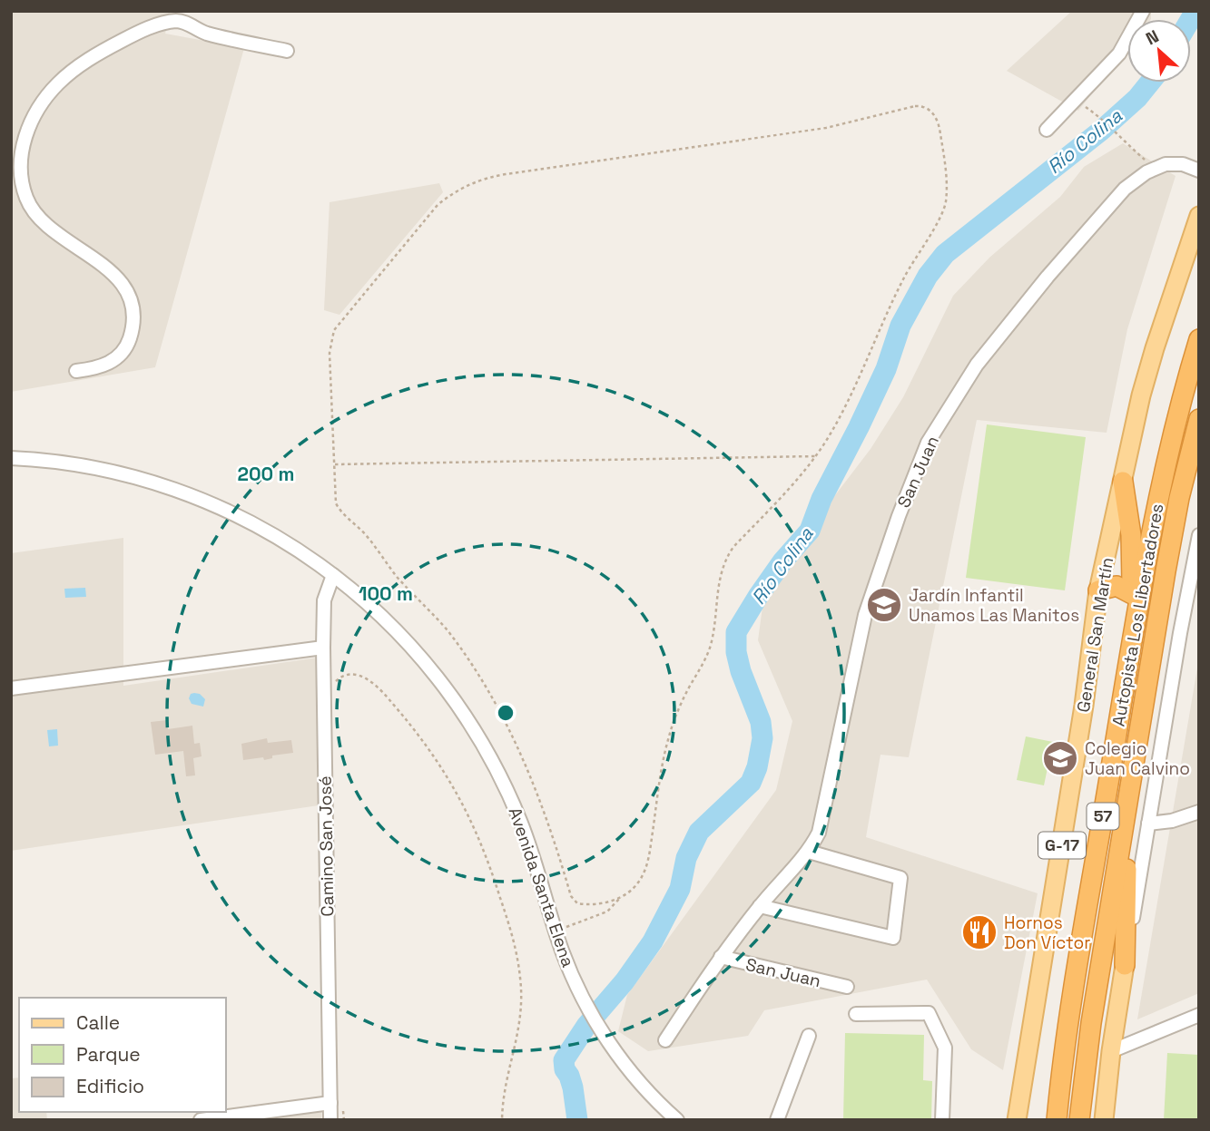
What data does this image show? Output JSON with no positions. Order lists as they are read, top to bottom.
{
  "streets": {
    "highway": ["Autopista Los Libertadores", "57"],
    "main road": ["General San Martín", "G-17"],
    "street": ["San Juan", "Camino San José", "Avenida Santa Elena"]
  },
  "crossings": [
    ["Camino San José", "Avenida Santa Elena"]
  ],
  "water": ["Río Colina"],
  "places": {
    "school or university": ["Jardín Infantil Unamos Las Manitos", "Colegio Juan Calvino"],
    "restaurant": ["Hornos Don Víctor"]
  },
  "legend": ["Calle", "Parque", "Edificio"],
  "north": "top left",
  "rings": ["200 m", "100 m"]
}
